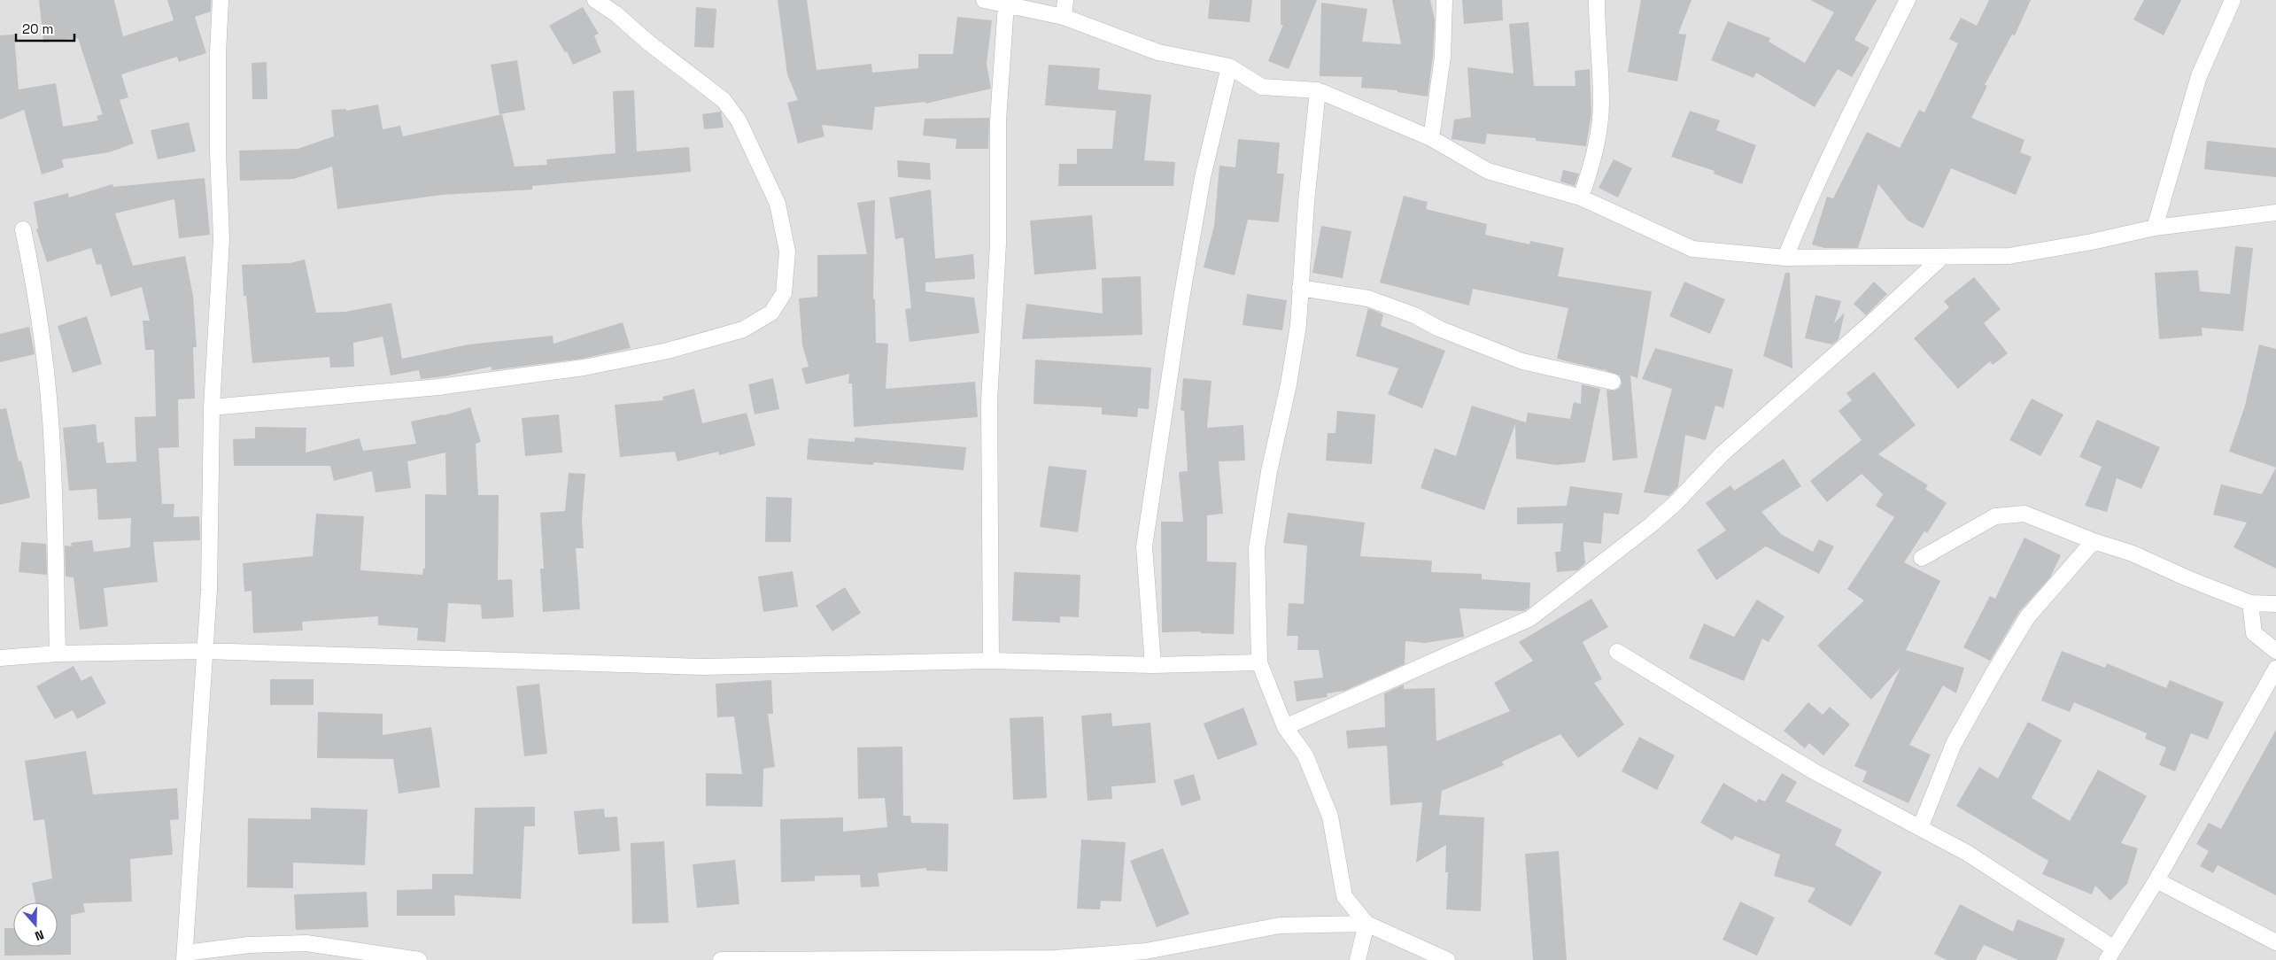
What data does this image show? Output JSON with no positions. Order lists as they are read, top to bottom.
{
  "scale_bar": "20 m",
  "north": "bottom"
}
